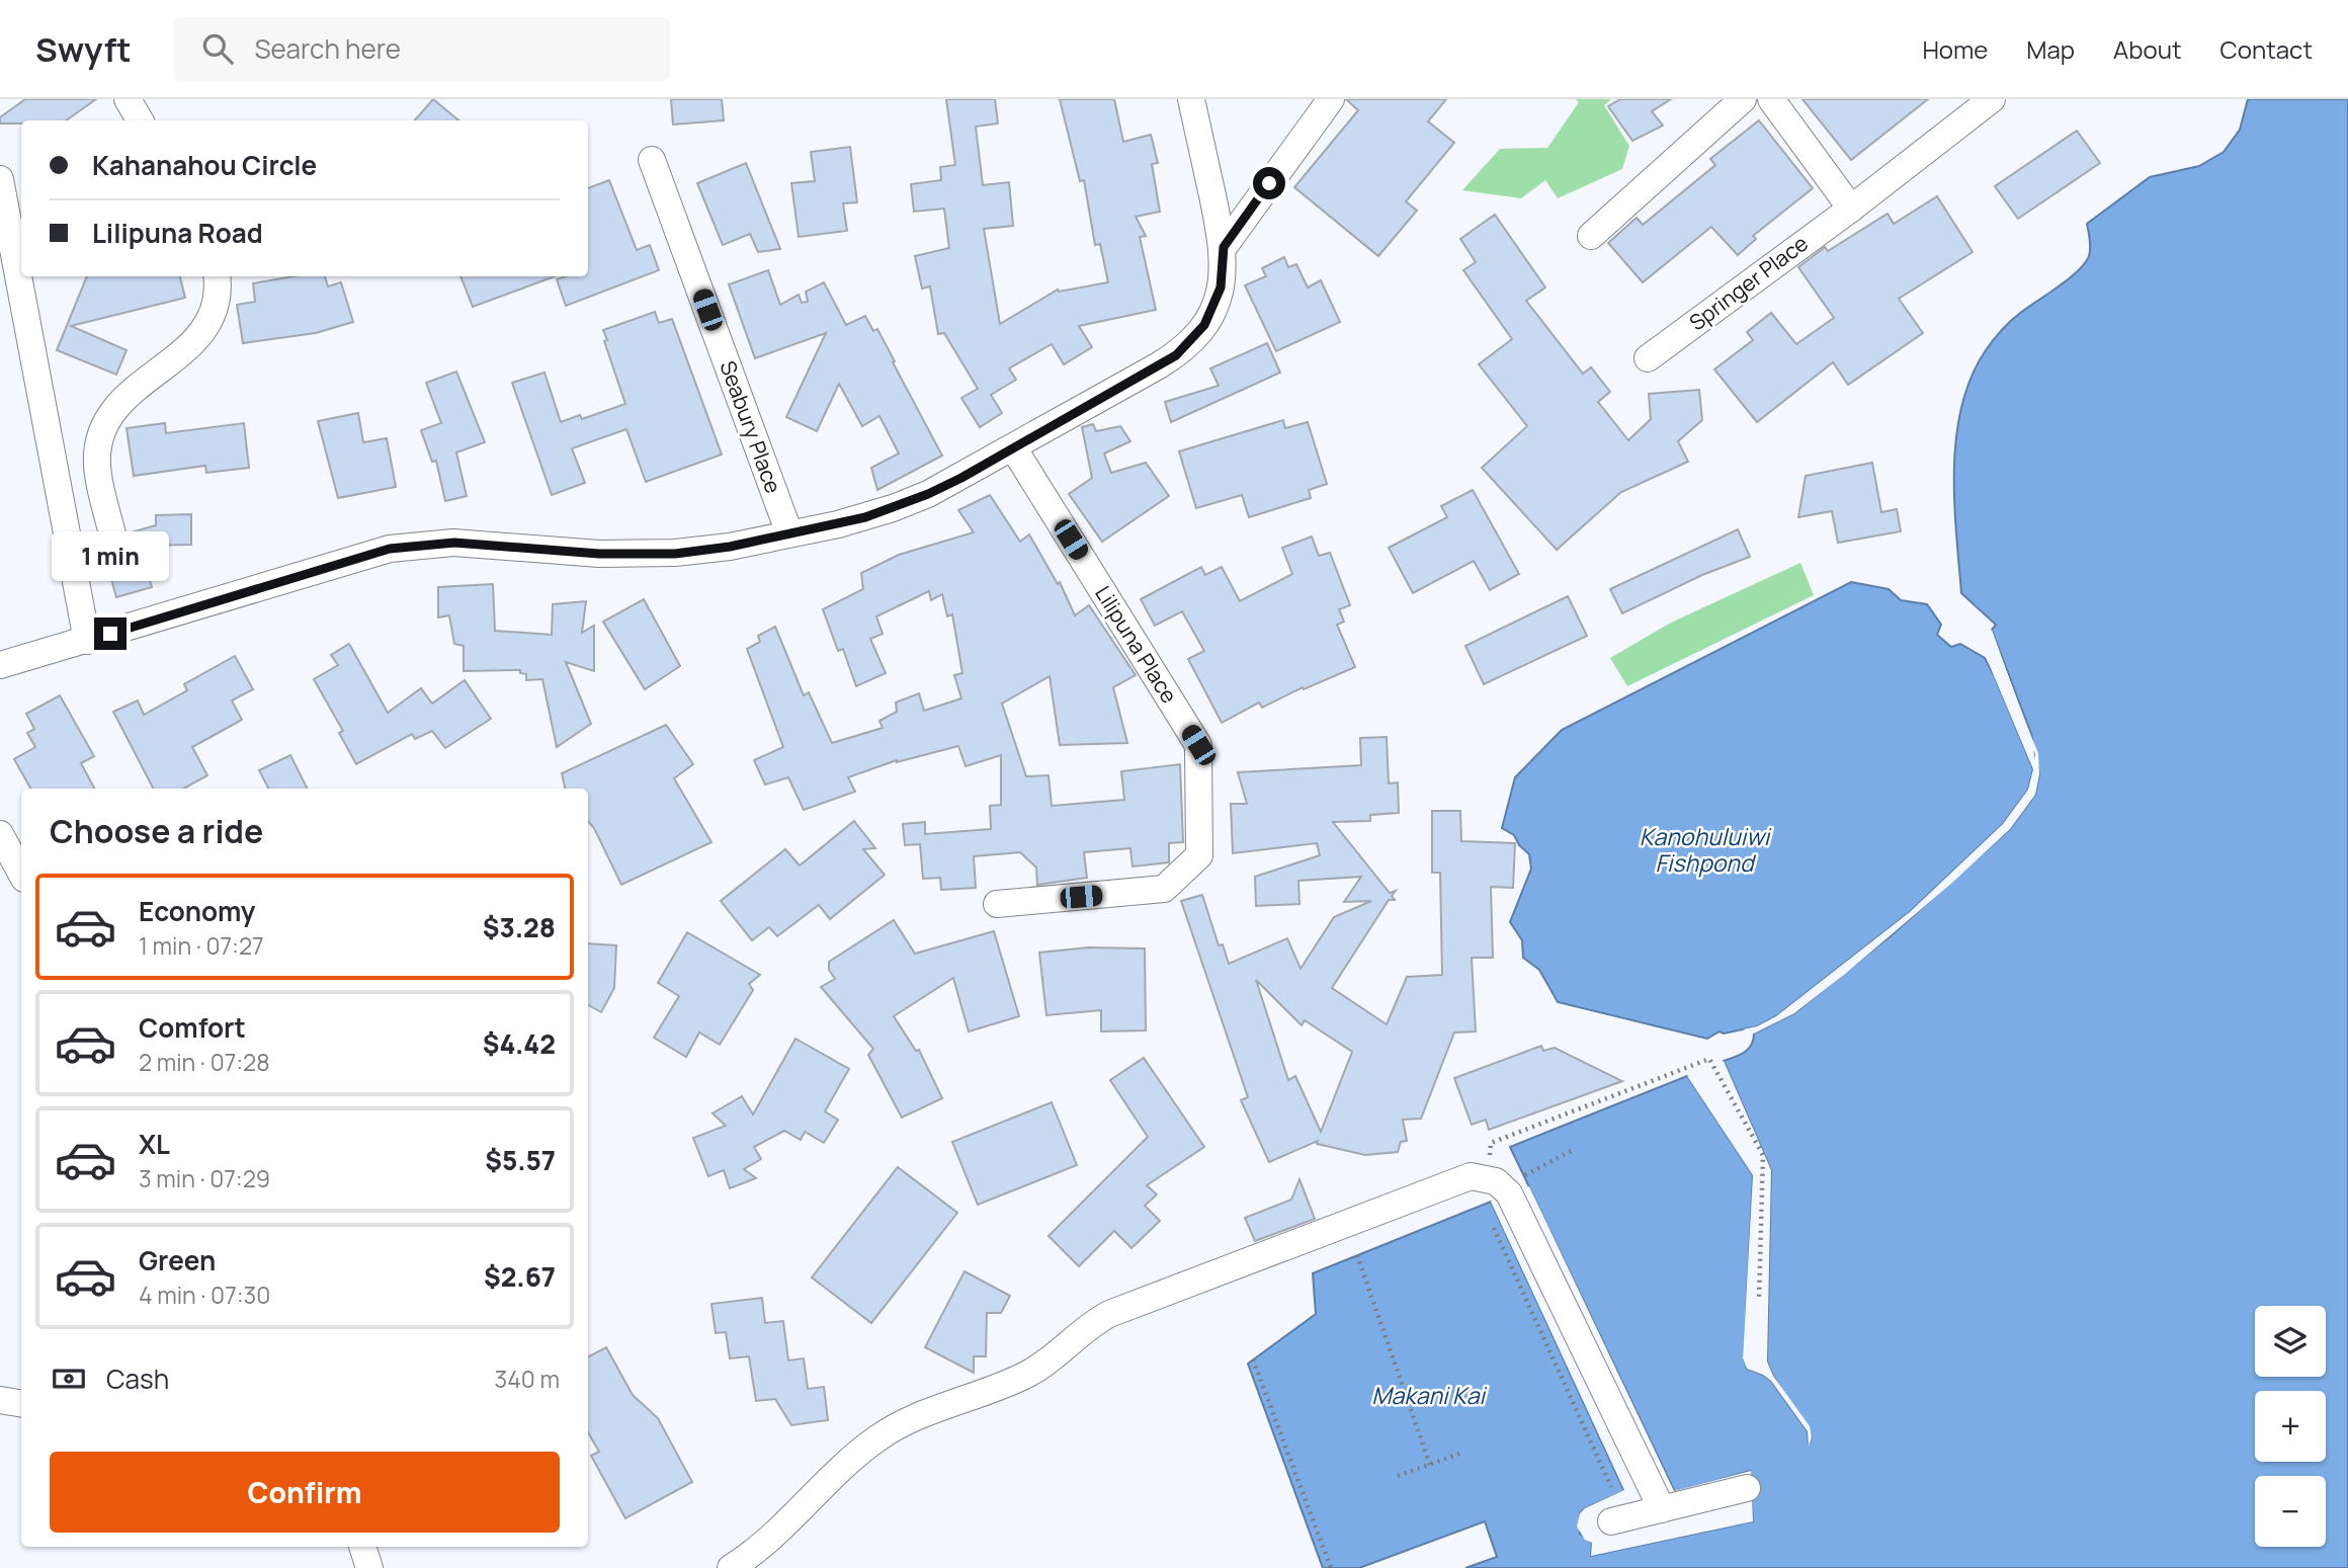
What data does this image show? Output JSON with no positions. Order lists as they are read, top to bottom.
{
  "streets": {
    "street": ["Springer Place", "Seabury Place", "Lilipuna Place"]
  },
  "water": ["Kanohuluiwi Fishpond", "Makani Kai"],
  "page": {
    "header": "Swyft",
    "search": "Search here",
    "nav": [
      "Home",
      "Map",
      "About",
      "Contact"
    ],
    "banner": ["Kahanahou Circle", "Lilipuna Road"],
    "bubble": "1 min",
    "heading": "Choose a ride",
    "list": [
      {
        "name": "Economy",
        "note": "1 min · 07:27",
        "value": "$3.28"
      },
      {
        "name": "Comfort",
        "note": "2 min · 07:28",
        "value": "$4.42"
      },
      {
        "name": "XL",
        "note": "3 min · 07:29",
        "value": "$5.57"
      },
      {
        "name": "Green",
        "note": "4 min · 07:30",
        "value": "$2.67"
      }
    ],
    "map_buttons": ["+", "−"],
    "pay": ["Cash", "340 m"],
    "buttons": "Confirm"
  }
}
